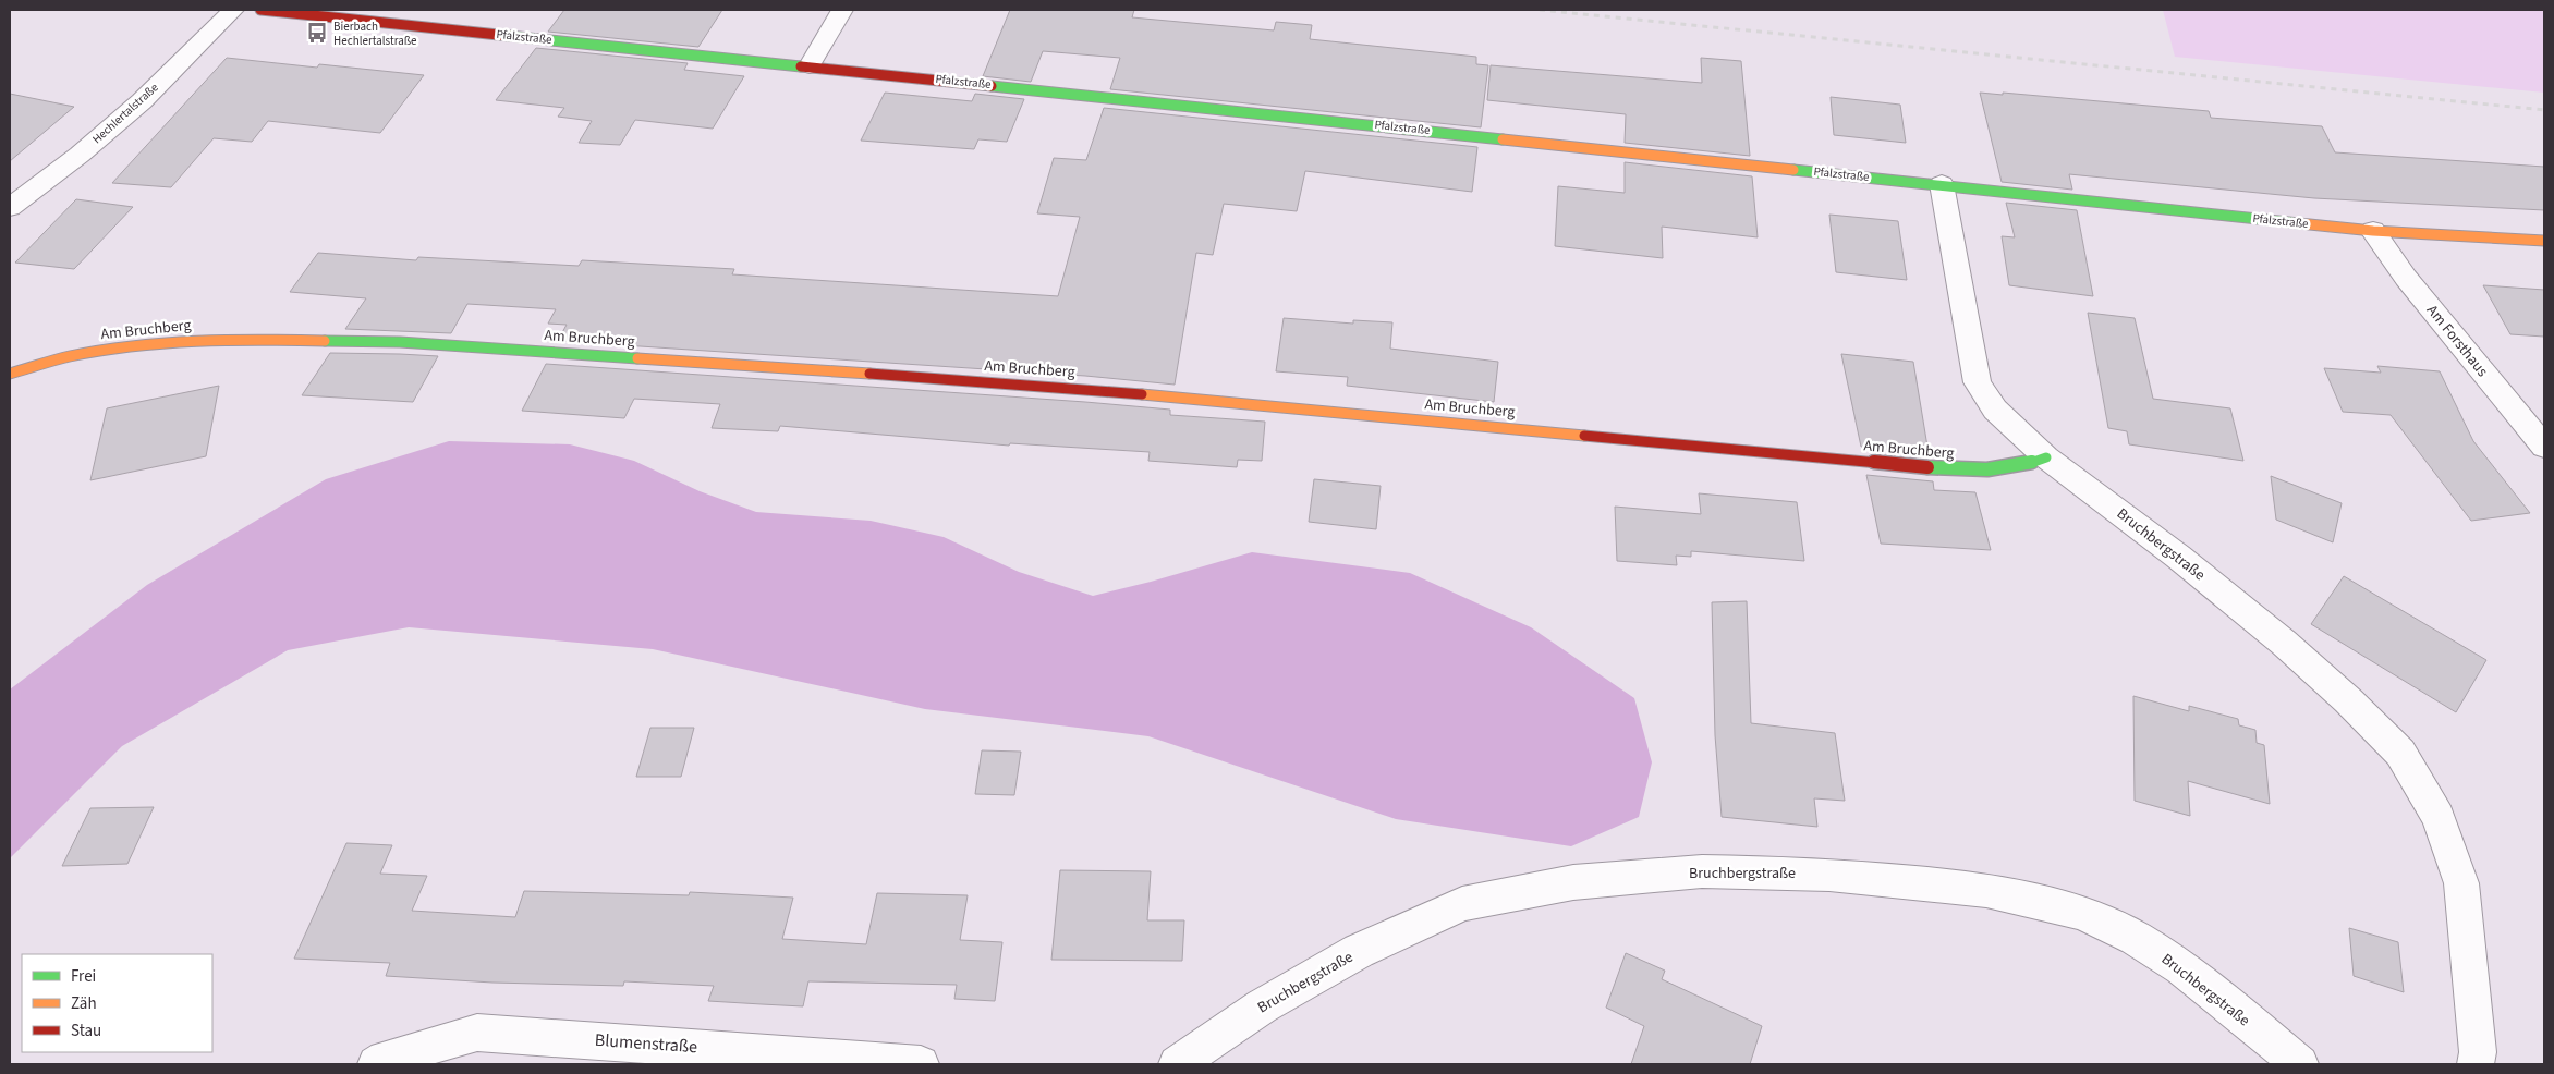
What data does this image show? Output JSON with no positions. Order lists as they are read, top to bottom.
{
  "streets": {
    "main road": ["Pfalzstraße", "Am Bruchberg"],
    "street": [
      "Hechlertalstraße",
      "Am Forsthaus",
      "Bruchbergstraße",
      "Blumenstraße"
    ]
  },
  "crossings": [
    ["Pfalzstraße", "Am Forsthaus"],
    ["Pfalzstraße", "Bruchbergstraße"],
    ["Am Bruchberg", "Bruchbergstraße"]
  ],
  "places": {
    "bus stop": ["Bierbach Hechlertalstraße"]
  },
  "legend": ["Frei", "Zäh", "Stau"]
}
